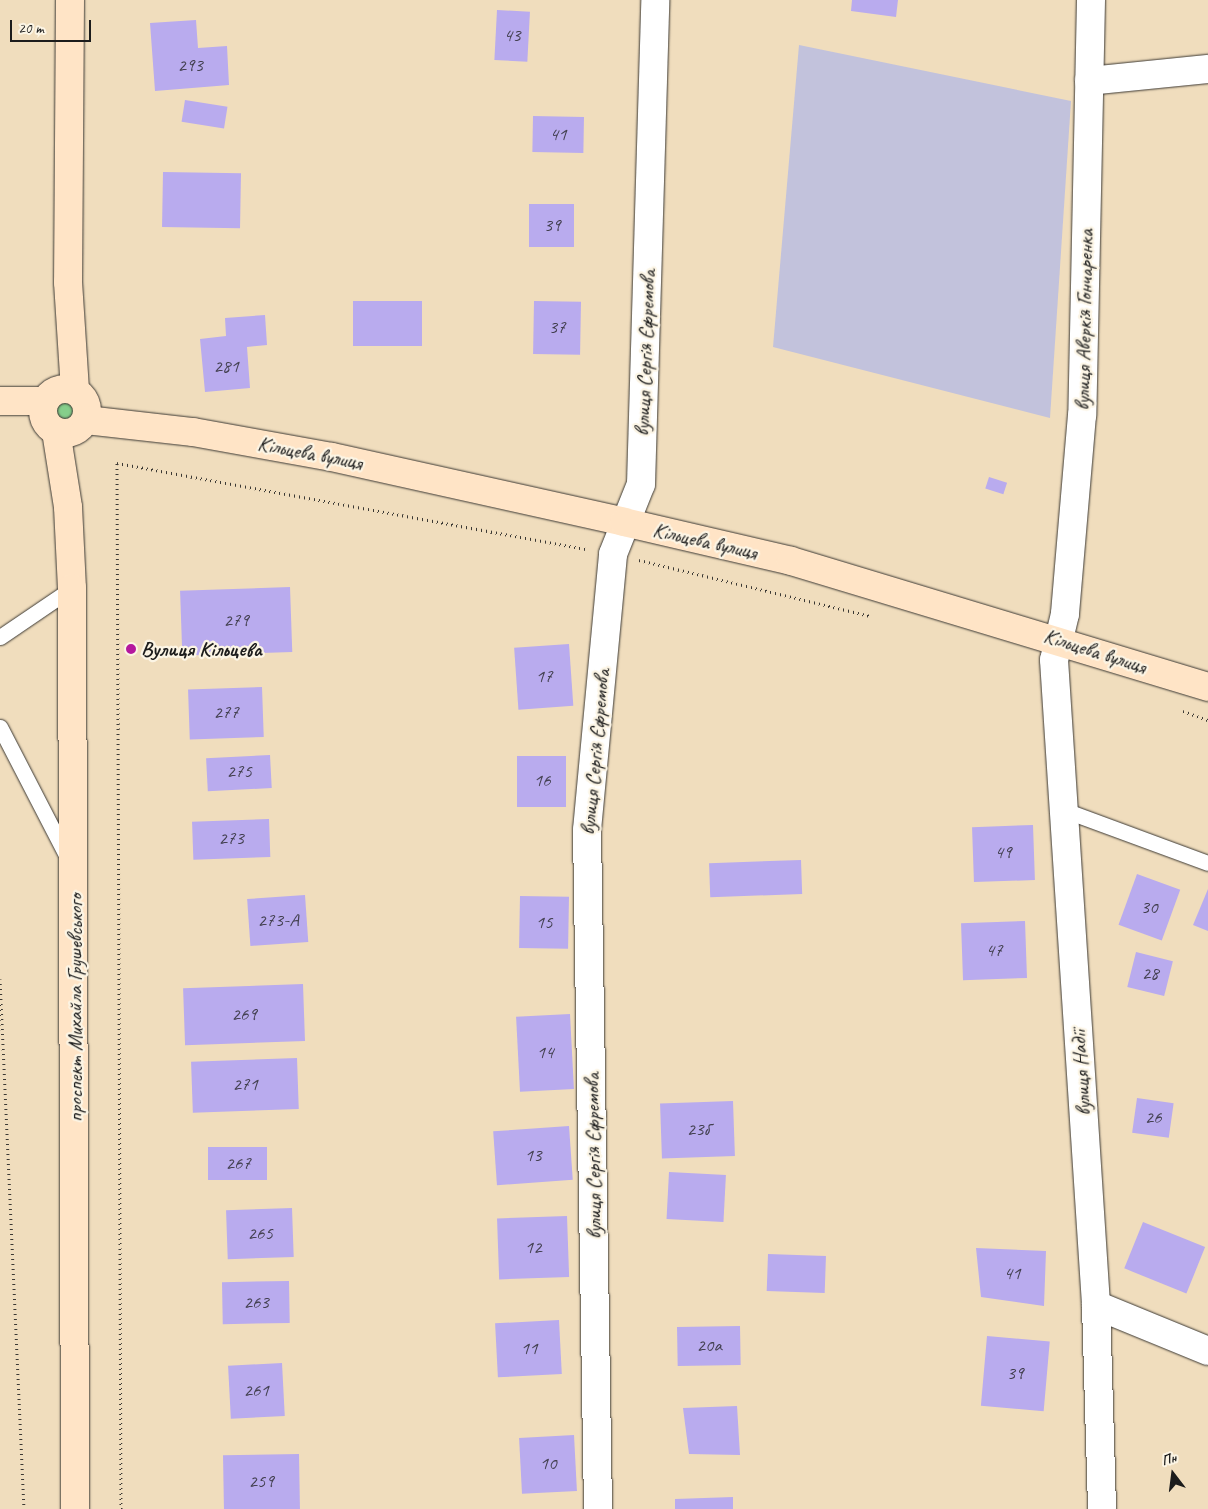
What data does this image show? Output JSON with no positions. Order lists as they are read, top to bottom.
{
  "streets": {
    "street": [
      "вулиця Аверкія Гончаренка",
      "вулиця Сергія Єфремова",
      "Кільцева вулиця",
      "проспект Михайла Грушевського",
      "вулиця Надії"
    ]
  },
  "crossings": [
    ["вулиця Аверкія Гончаренка", "Кільцева вулиця"],
    ["вулиця Аверкія Гончаренка", "вулиця Надії"],
    ["вулиця Сергія Єфремова", "Кільцева вулиця"],
    ["Кільцева вулиця", "проспект Михайла Грушевського"],
    ["Кільцева вулиця", "вулиця Надії"]
  ],
  "places": ["Вулиця Кільцева"],
  "house_numbers": [
    "43",
    "293",
    "41",
    "39",
    "37",
    "281",
    "279",
    "17",
    "277",
    "275",
    "16",
    "273",
    "49",
    "30",
    "273-А",
    "15",
    "47",
    "28",
    "269",
    "14",
    "271",
    "26",
    "23б",
    "13",
    "267",
    "265",
    "12",
    "41",
    "263",
    "20а",
    "11",
    "39",
    "261",
    "10",
    "259"
  ],
  "scale_bar": "20 m",
  "north": "top"
}
